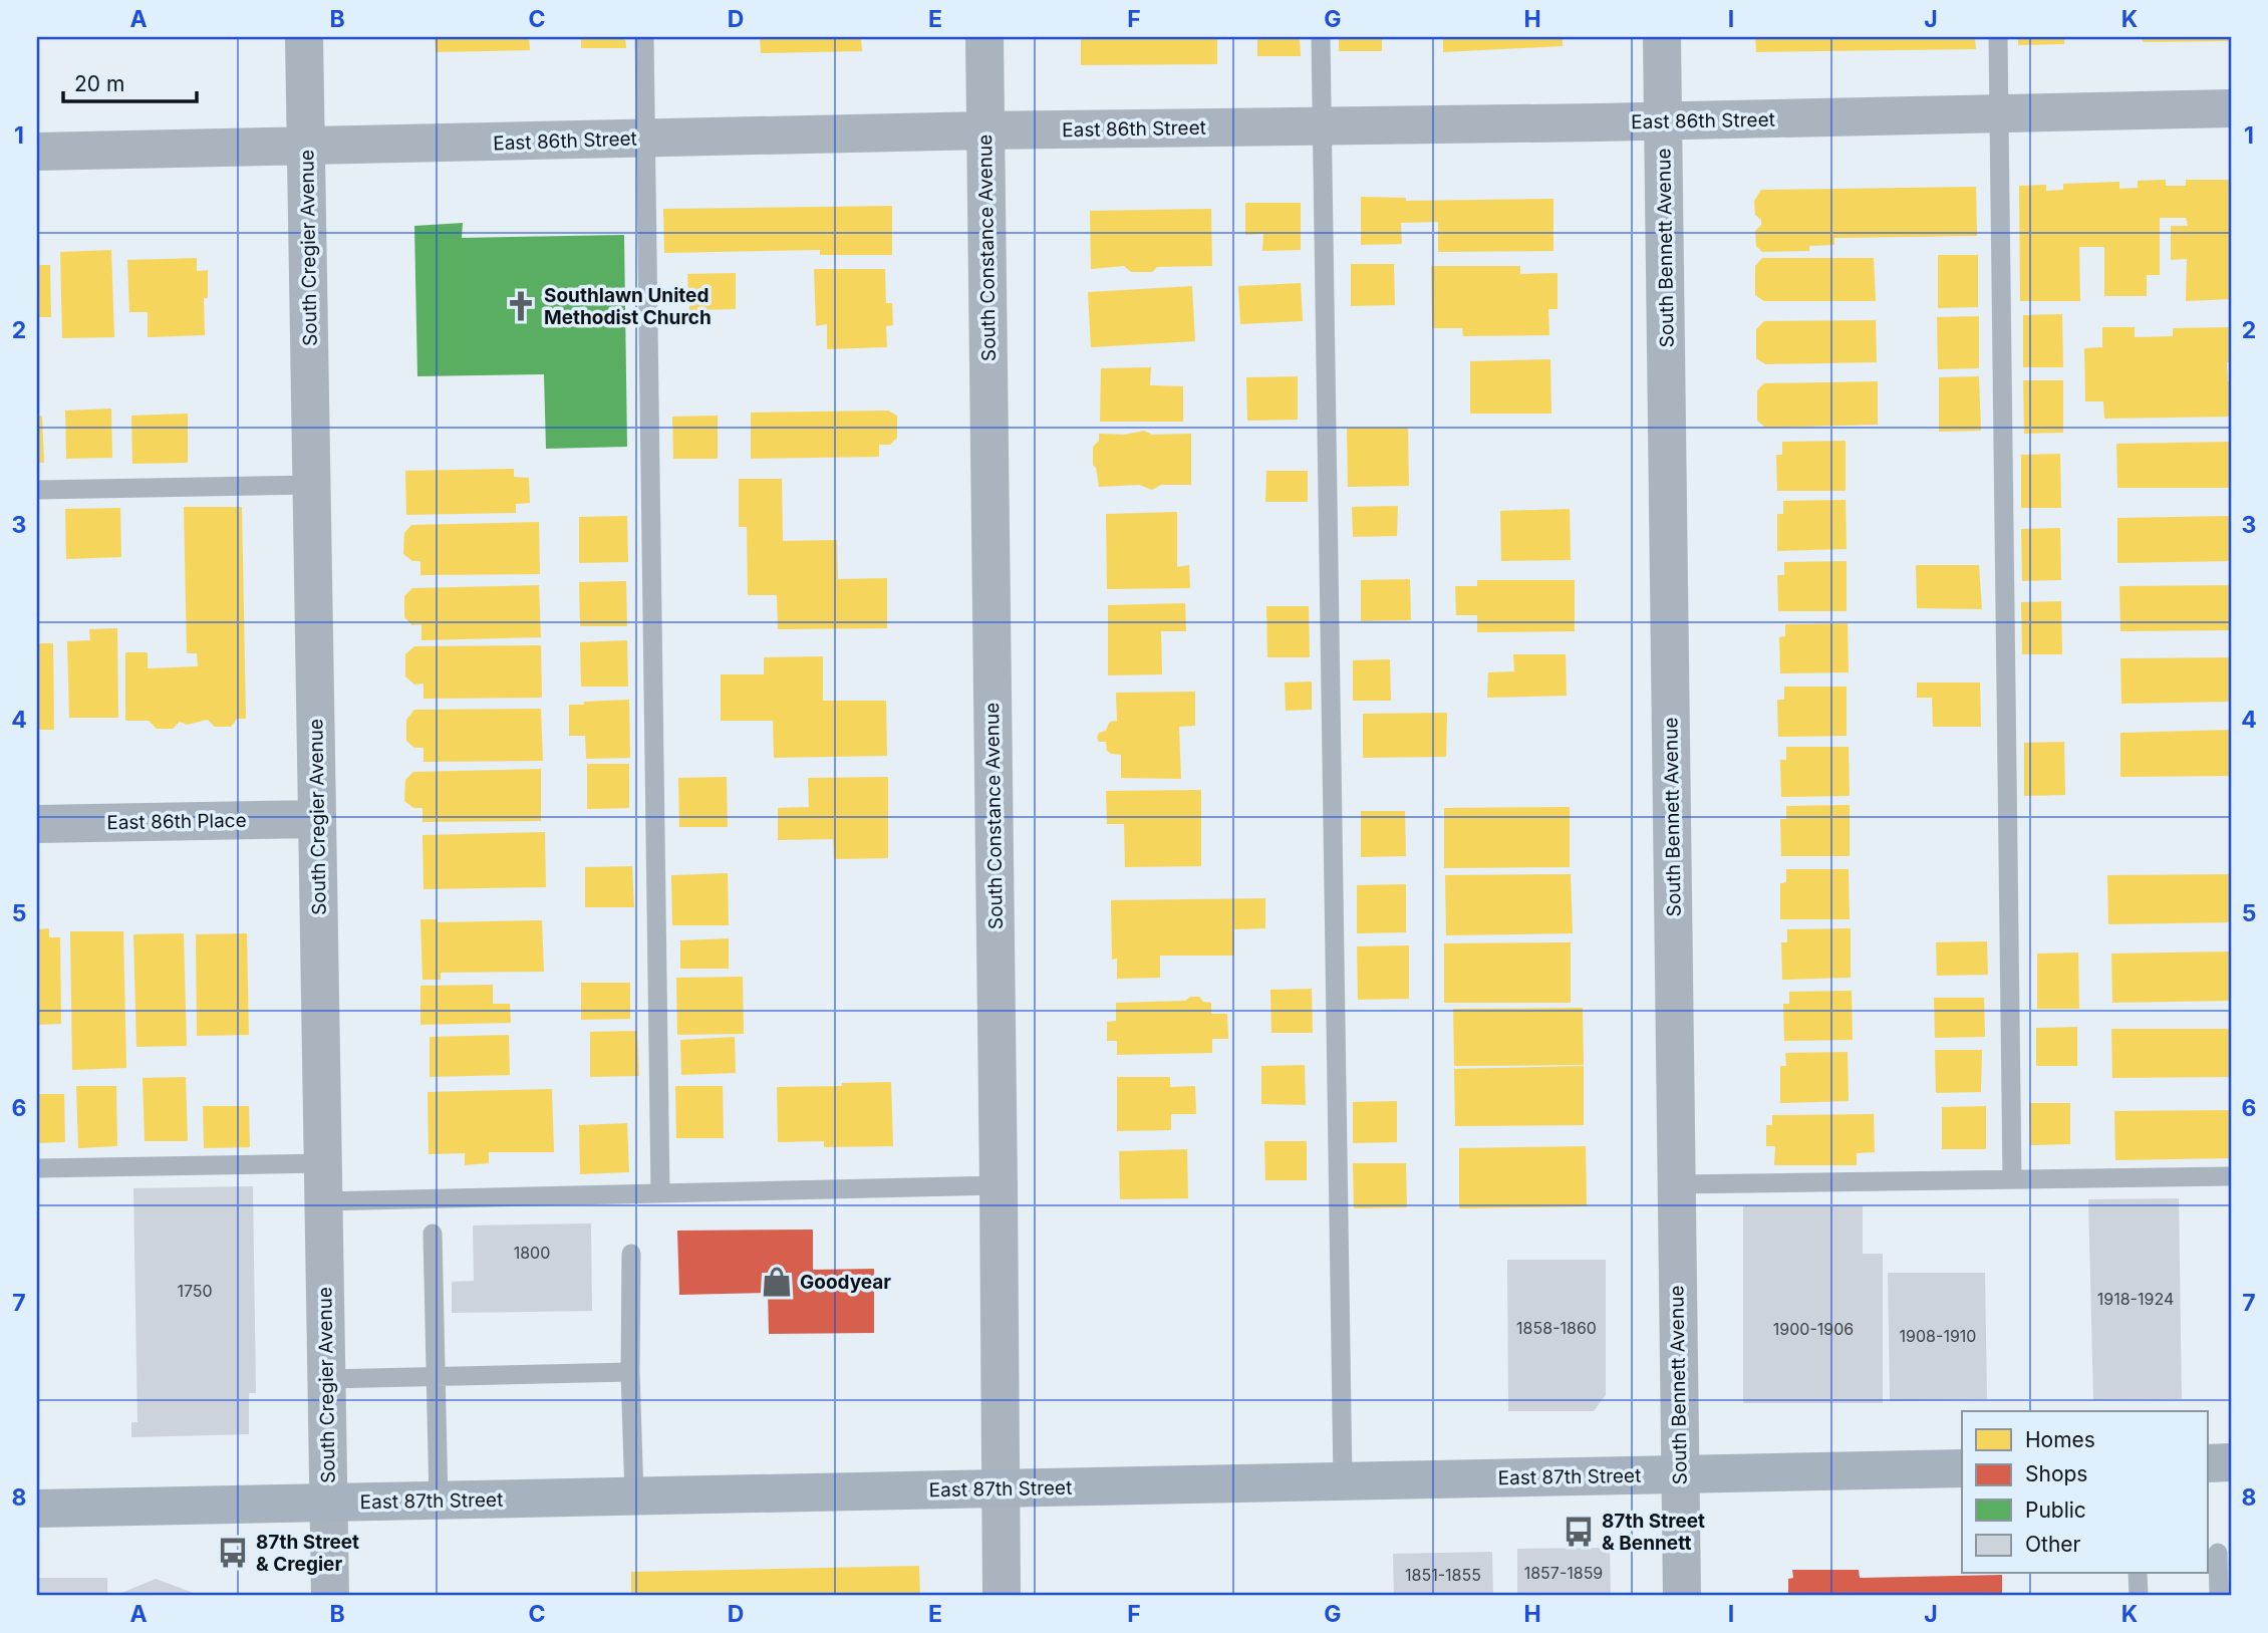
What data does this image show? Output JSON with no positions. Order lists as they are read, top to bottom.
{
  "streets": {
    "main road": ["East 87th Street"],
    "street": [
      "East 86th Street",
      "South Cregier Avenue",
      "South Constance Avenue",
      "South Bennett Avenue",
      "East 86th Place"
    ]
  },
  "crossings": [
    ["East 86th Street", "South Cregier Avenue"],
    ["East 86th Street", "South Constance Avenue"],
    ["East 86th Street", "South Bennett Avenue"],
    ["South Cregier Avenue", "East 86th Place"],
    ["South Cregier Avenue", "East 87th Street"],
    ["South Constance Avenue", "East 87th Street"],
    ["South Bennett Avenue", "East 87th Street"]
  ],
  "places": {
    "church": ["Southlawn United Methodist Church"],
    "shop": ["Goodyear"],
    "bus stop": ["87th Street & Bennett", "87th Street & Cregier"]
  },
  "house_numbers": [
    "1800",
    "1750",
    "1918-1924",
    "1858-1860",
    "1900-1906",
    "1908-1910",
    "1857-1859",
    "1851-1855"
  ],
  "legend": [
    "Homes",
    "Shops",
    "Public",
    "Other"
  ],
  "scale_bar": "20 m",
  "grid": {
    "columns": [
      "A",
      "B",
      "C",
      "D",
      "E",
      "F",
      "G",
      "H",
      "I",
      "J",
      "K"
    ],
    "rows": [
      "1",
      "2",
      "3",
      "4",
      "5",
      "6",
      "7",
      "8"
    ]
  }
}
